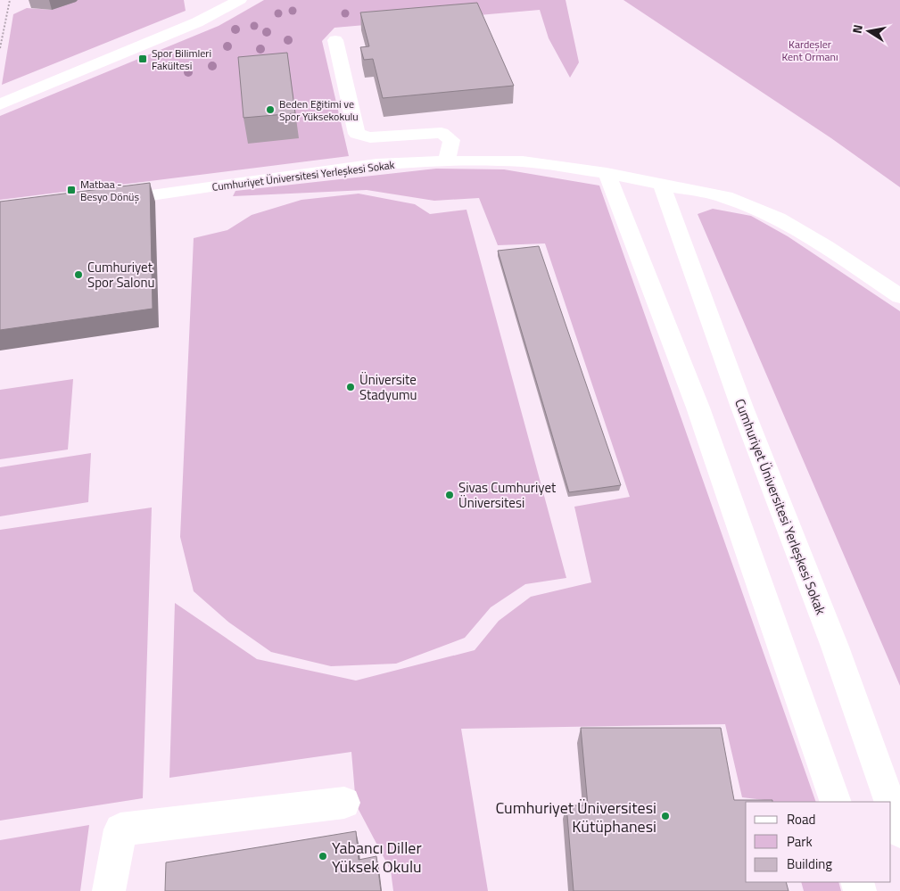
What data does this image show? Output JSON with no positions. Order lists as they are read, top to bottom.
{
  "streets": {
    "street": ["Cumhuriyet Üniversitesi Yerleşkesi Sokak"]
  },
  "parks": ["Kardeşler Kent Ormanı"],
  "places": {
    "transit": ["Spor Bilimleri Fakültesi", "Matbaa - Besyo Dönüş"],
    "other": [
      "Beden Eğitimi ve Spor Yüksekokulu",
      "Cumhuriyet Spor Salonu",
      "Üniversite Stadyumu",
      "Sivas Cumhuriyet Üniversitesi",
      "Cumhuriyet Üniversitesi Kütüphanesi",
      "Yabancı Diller Yüksek Okulu"
    ]
  },
  "legend": ["Road", "Park", "Building"],
  "north": "left"
}
